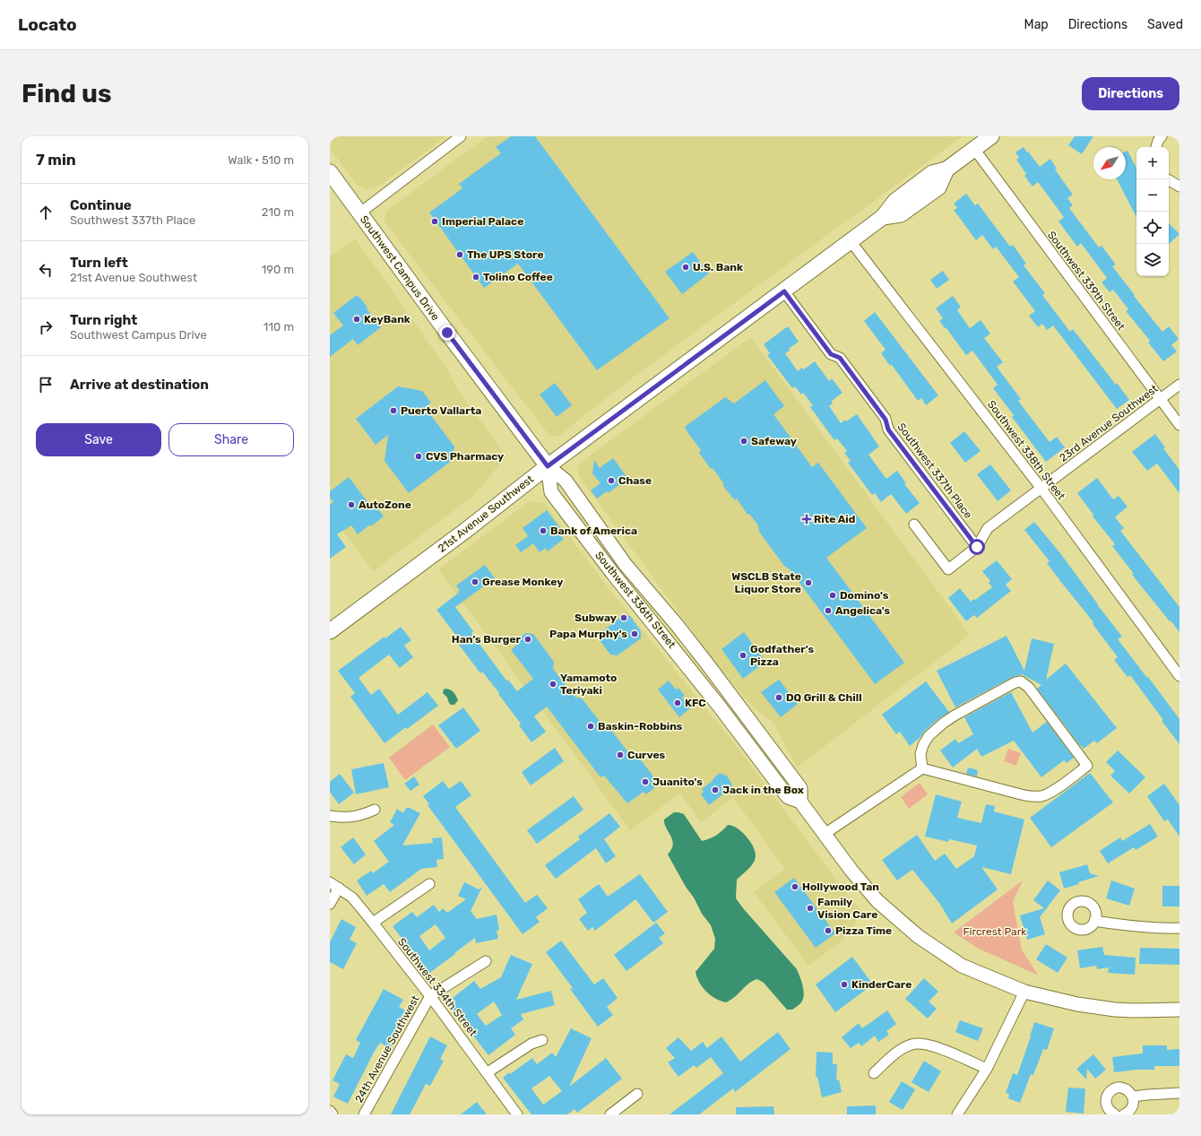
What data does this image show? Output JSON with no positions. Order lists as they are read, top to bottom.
{
  "streets": {
    "main road": ["Southwest Campus Drive", "21st Avenue Southwest", "Southwest 336th Street"],
    "street": [
      "Southwest 339th Street",
      "23rd Avenue Southwest",
      "Southwest 338th Street",
      "Southwest 337th Place",
      "Southwest 334th Street",
      "24th Avenue Southwest"
    ]
  },
  "crossings": [
    ["Southwest Campus Drive", "21st Avenue Southwest"],
    ["Southwest Campus Drive", "Southwest 336th Street"],
    ["Southwest 339th Street", "23rd Avenue Southwest"],
    ["Southwest 339th Street", "21st Avenue Southwest"],
    ["23rd Avenue Southwest", "Southwest 338th Street"],
    ["23rd Avenue Southwest", "Southwest 337th Place"],
    ["Southwest 338th Street", "21st Avenue Southwest"],
    ["Southwest 337th Place", "21st Avenue Southwest"],
    ["21st Avenue Southwest", "Southwest 336th Street"],
    ["Southwest 334th Street", "24th Avenue Southwest"]
  ],
  "parks": ["Fircrest Park"],
  "places": {
    "other": [
      "Imperial Palace",
      "The UPS Store",
      "U.S. Bank",
      "Tolino Coffee",
      "KeyBank",
      "Puerto Vallarta",
      "Safeway",
      "CVS Pharmacy",
      "Chase",
      "AutoZone",
      "Bank of America",
      "Grease Monkey",
      "WSCLB State Liquor Store",
      "Domino's",
      "Angelica's",
      "Subway",
      "Papa Murphy's",
      "Han’s Burger",
      "Godfather's Pizza",
      "Yamamoto Teriyaki",
      "DQ Grill & Chill",
      "KFC",
      "Baskin-Robbins",
      "Curves",
      "Juanito's",
      "Jack in the Box",
      "Hollywood Tan",
      "Family Vision Care",
      "Pizza Time",
      "KinderCare"
    ],
    "health": ["Rite Aid"]
  },
  "north": "bottom left",
  "page": {
    "header": "Locato",
    "nav": ["Map", "Directions", "Saved"],
    "buttons": [
      "Directions",
      ["Save", "Share"]
    ],
    "title": "Find us",
    "heading": ["7 min", "Walk · 510 m"],
    "map_buttons": ["+", "−"],
    "list": [
      ["Continue", "Southwest 337th Place", "210 m"],
      ["Turn left", "21st Avenue Southwest", "190 m"],
      ["Turn right", "Southwest Campus Drive", "110 m"],
      "Arrive at destination"
    ]
  }
}
